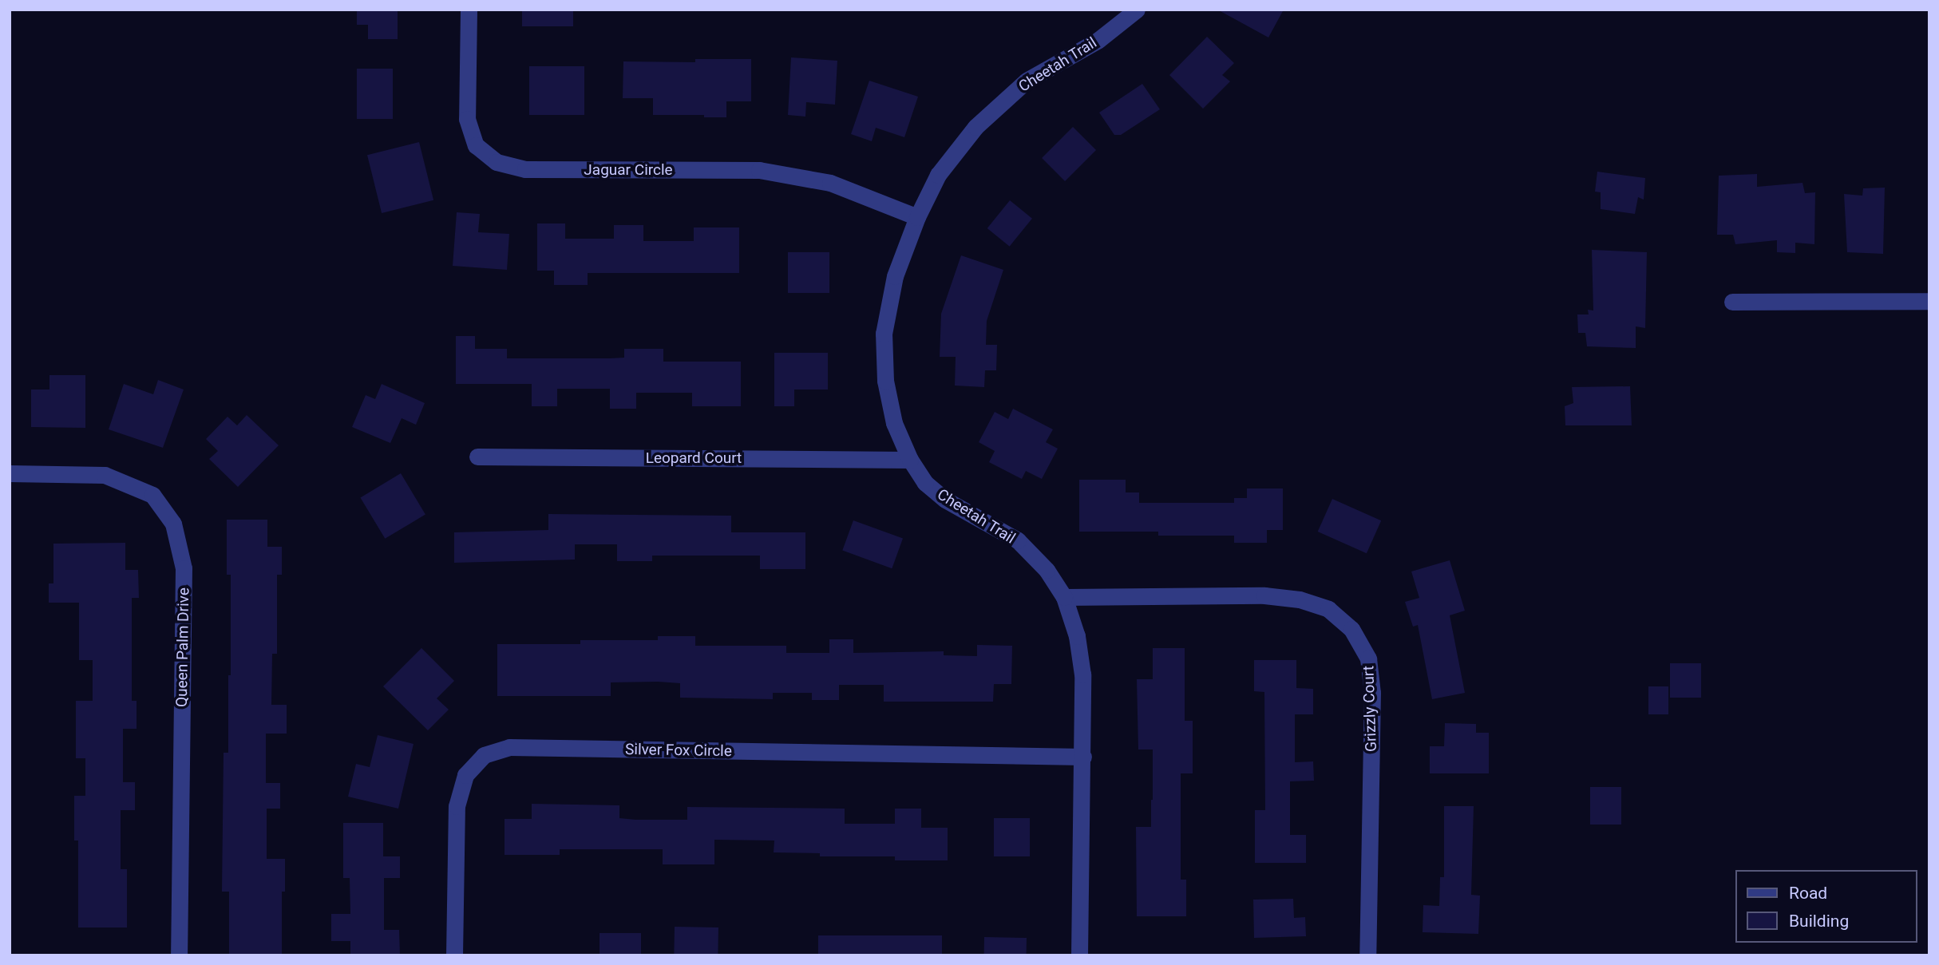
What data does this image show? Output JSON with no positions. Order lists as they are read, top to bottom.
{
  "streets": {
    "street": [
      "Cheetah Trail",
      "Jaguar Circle",
      "Leopard Court",
      "Queen Palm Drive",
      "Grizzly Court",
      "Silver Fox Circle"
    ]
  },
  "crossings": [
    ["Cheetah Trail", "Jaguar Circle"],
    ["Cheetah Trail", "Leopard Court"],
    ["Cheetah Trail", "Grizzly Court"],
    ["Cheetah Trail", "Silver Fox Circle"]
  ],
  "legend": ["Road", "Building"]
}
